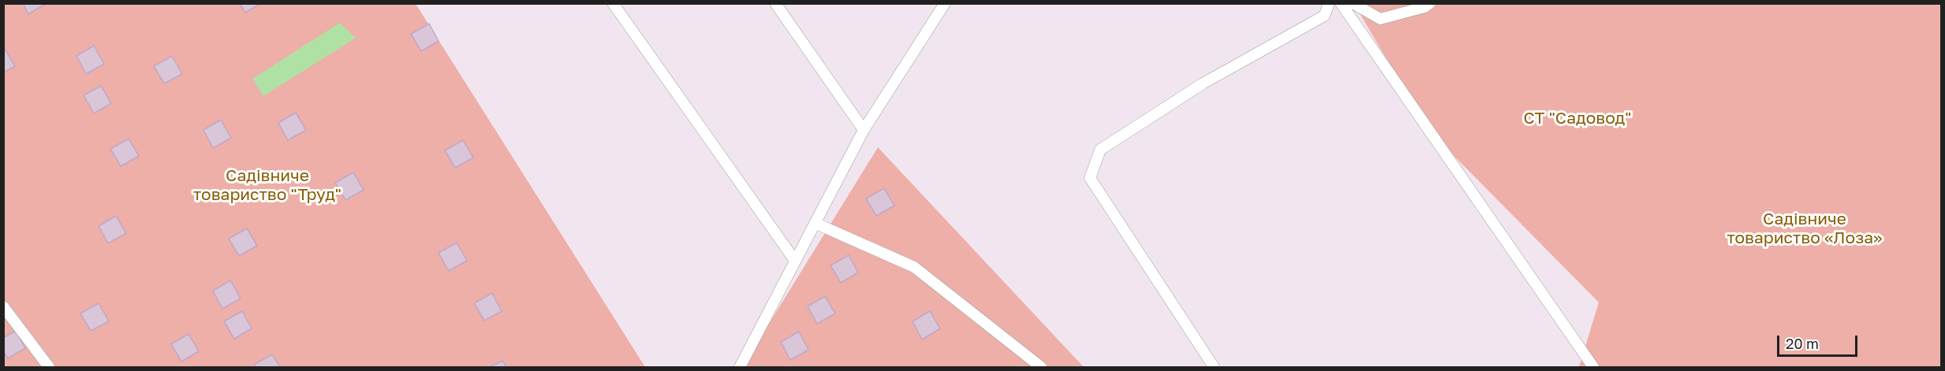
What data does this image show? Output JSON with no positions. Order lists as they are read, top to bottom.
{
  "parks": ["СТ \"Садовод\"", "Садівниче товариство \"Труд\"", "Садівниче товариство «Лоза»"],
  "scale_bar": "20 m"
}
